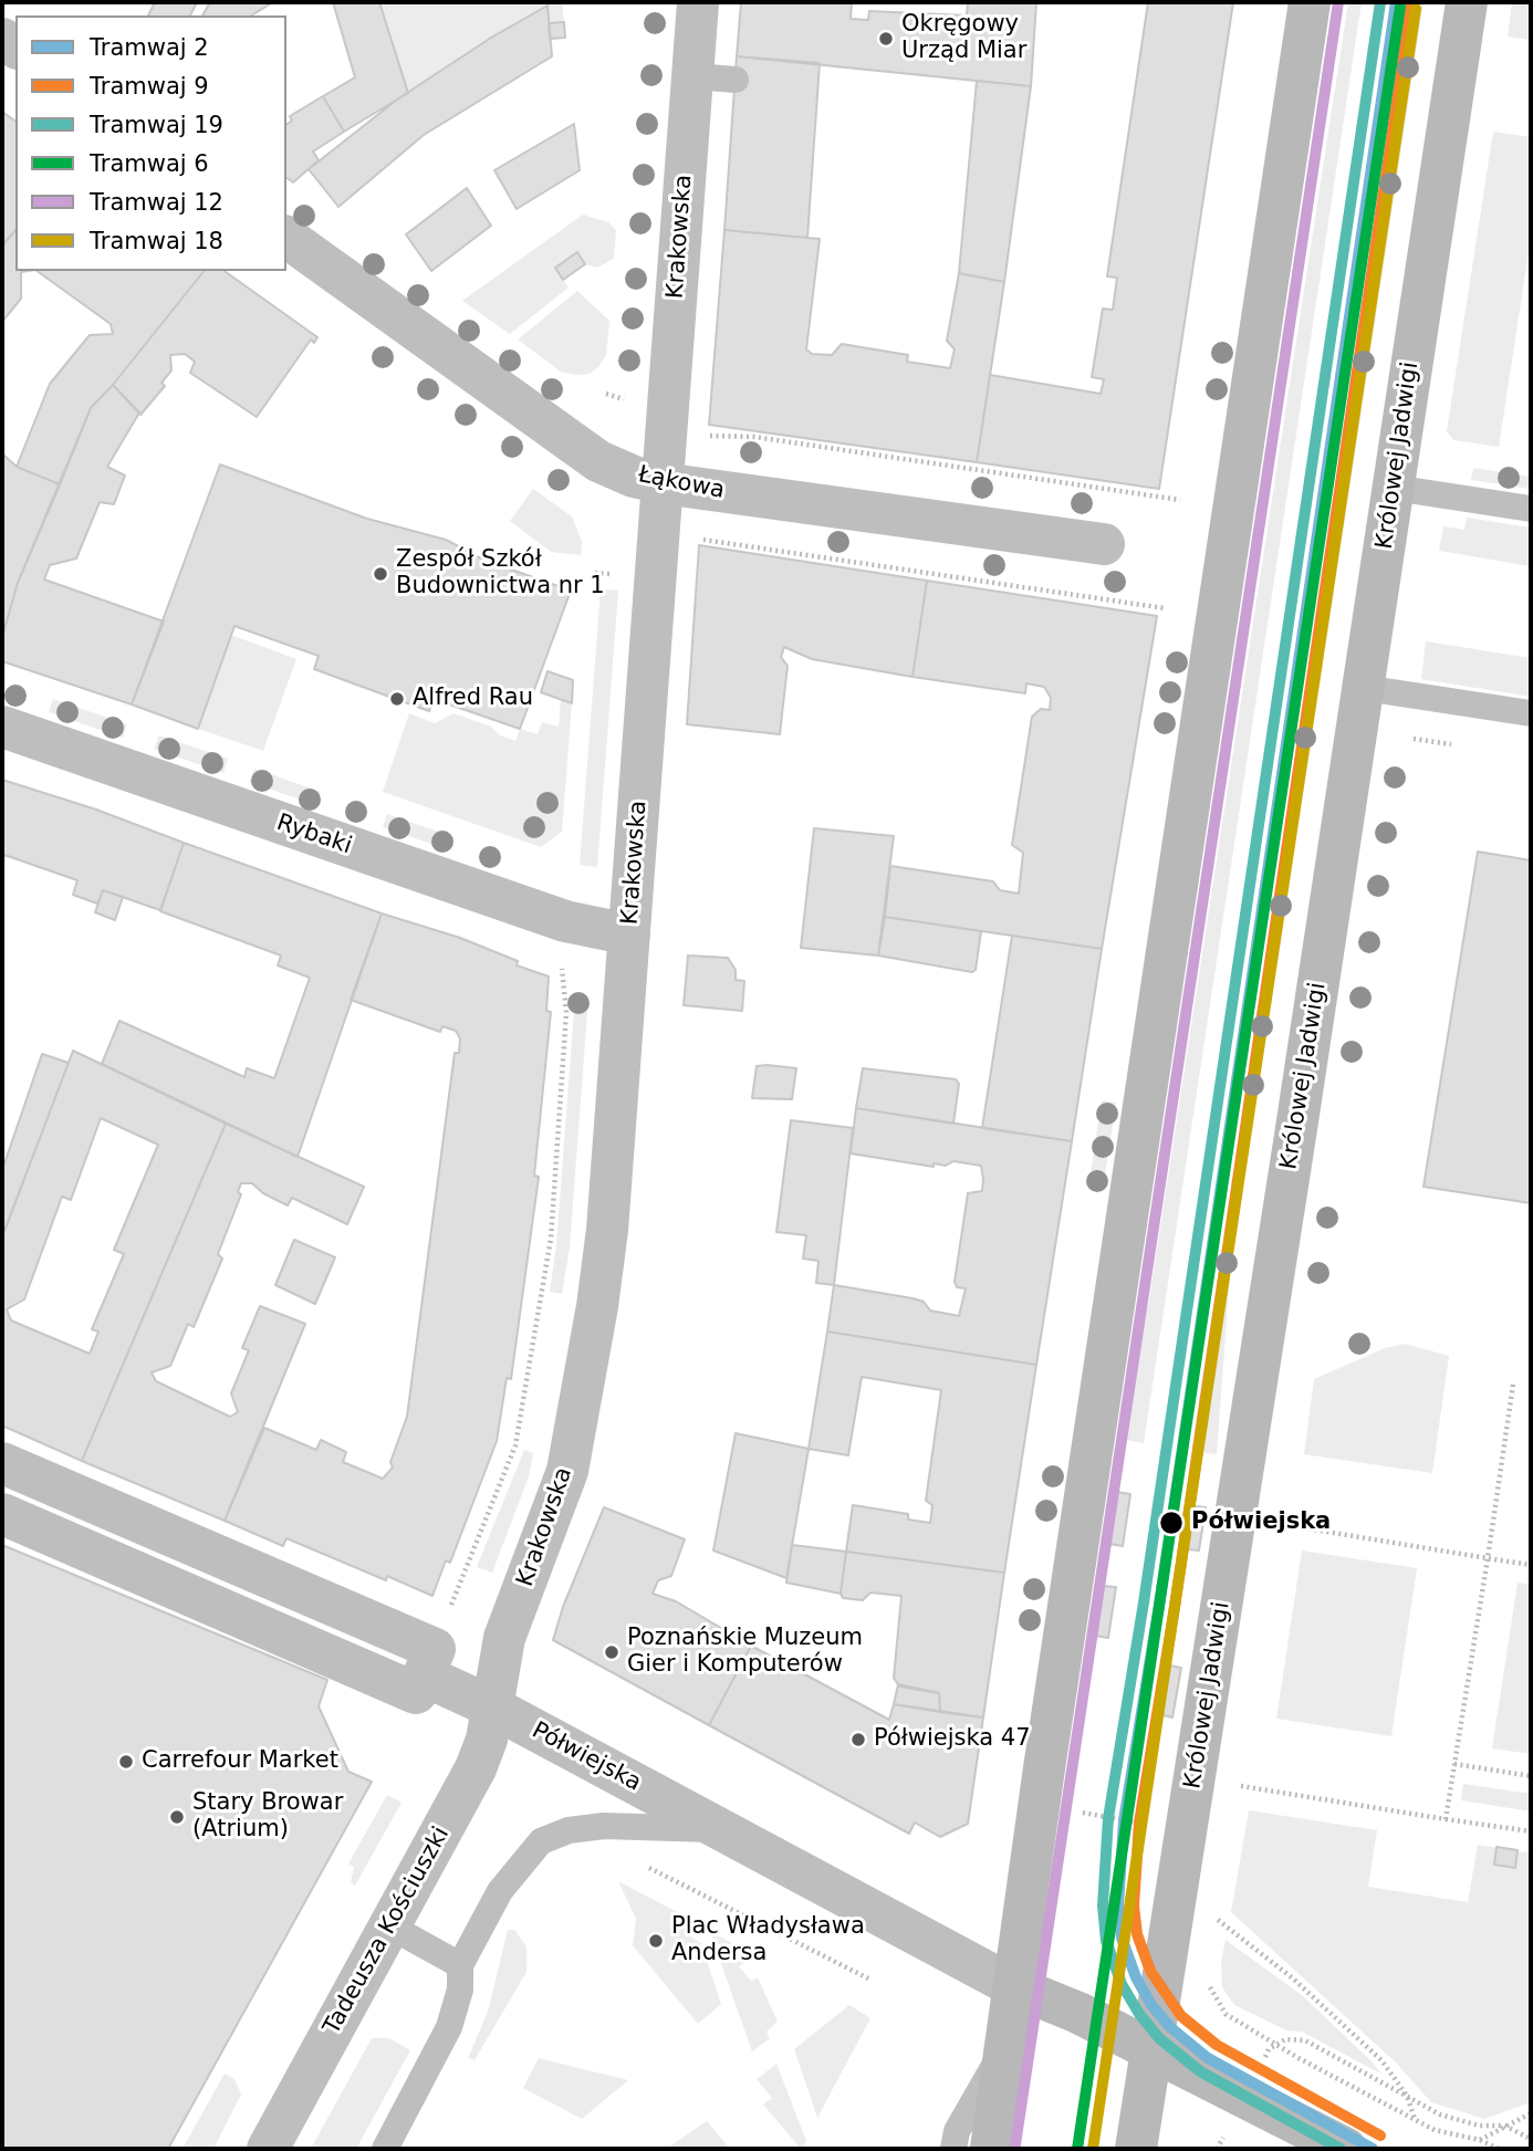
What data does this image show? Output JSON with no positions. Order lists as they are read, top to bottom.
{
  "streets": {
    "street": [
      "Krakowska",
      "Królowej Jadwigi",
      "Łąkowa",
      "Rybaki",
      "Półwiejska",
      "Tadeusza Kościuszki"
    ]
  },
  "crossings": [
    ["Krakowska", "Łąkowa"],
    ["Krakowska", "Rybaki"],
    ["Krakowska", "Półwiejska"],
    ["Krakowska", "Tadeusza Kościuszki"],
    ["Królowej Jadwigi", "Półwiejska"],
    ["Półwiejska", "Tadeusza Kościuszki"]
  ],
  "places": [
    "Okręgowy Urząd Miar",
    "Zespół Szkół Budownictwa nr 1",
    "Alfred Rau",
    "Półwiejska",
    "Poznańskie Muzeum Gier i Komputerów",
    "Półwiejska 47",
    "Carrefour Market",
    "Stary Browar (Atrium)",
    "Plac Władysława Andersa"
  ],
  "lines": [
    "tram line 2",
    "tram line 19",
    "tram line 12",
    "tram line 9",
    "tram line 6",
    "tram line 18"
  ],
  "legend": [
    "Tramwaj 2",
    "Tramwaj 9",
    "Tramwaj 19",
    "Tramwaj 6",
    "Tramwaj 12",
    "Tramwaj 18"
  ]
}
